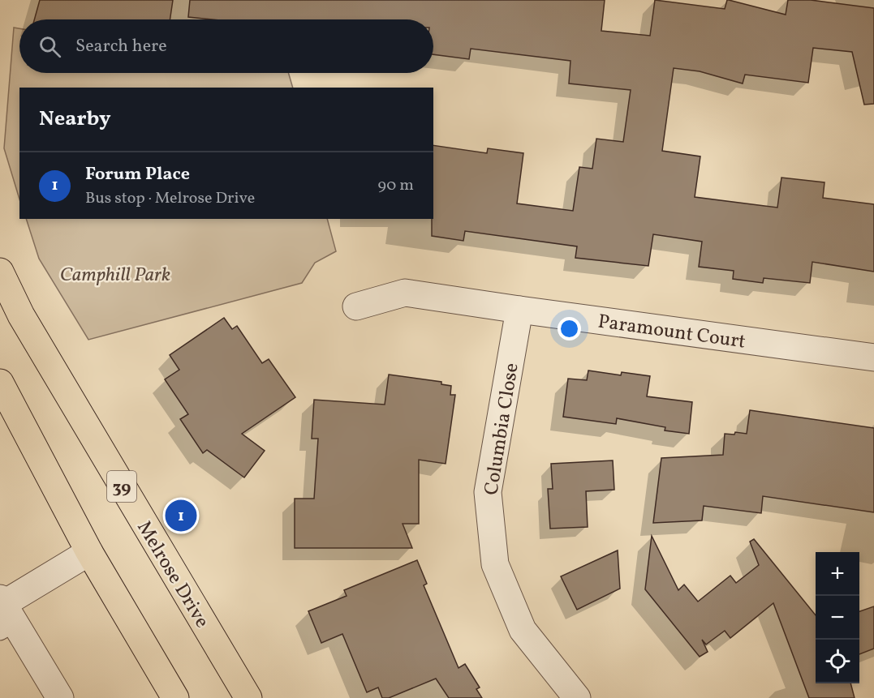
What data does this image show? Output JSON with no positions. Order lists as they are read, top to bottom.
{
  "streets": {
    "main road": ["39", "Melrose Drive"],
    "street": ["Paramount Court", "Columbia Close"]
  },
  "crossings": [
    ["Paramount Court", "Columbia Close"]
  ],
  "parks": ["Camphill Park"],
  "page": {
    "search": "Search here",
    "heading": "Nearby",
    "list": [
      {
        "mark": "1",
        "name": "Forum Place",
        "note": "Bus stop · Melrose Drive",
        "value": "90 m"
      }
    ],
    "pins": "1",
    "map_buttons": ["+", "−"]
  }
}
